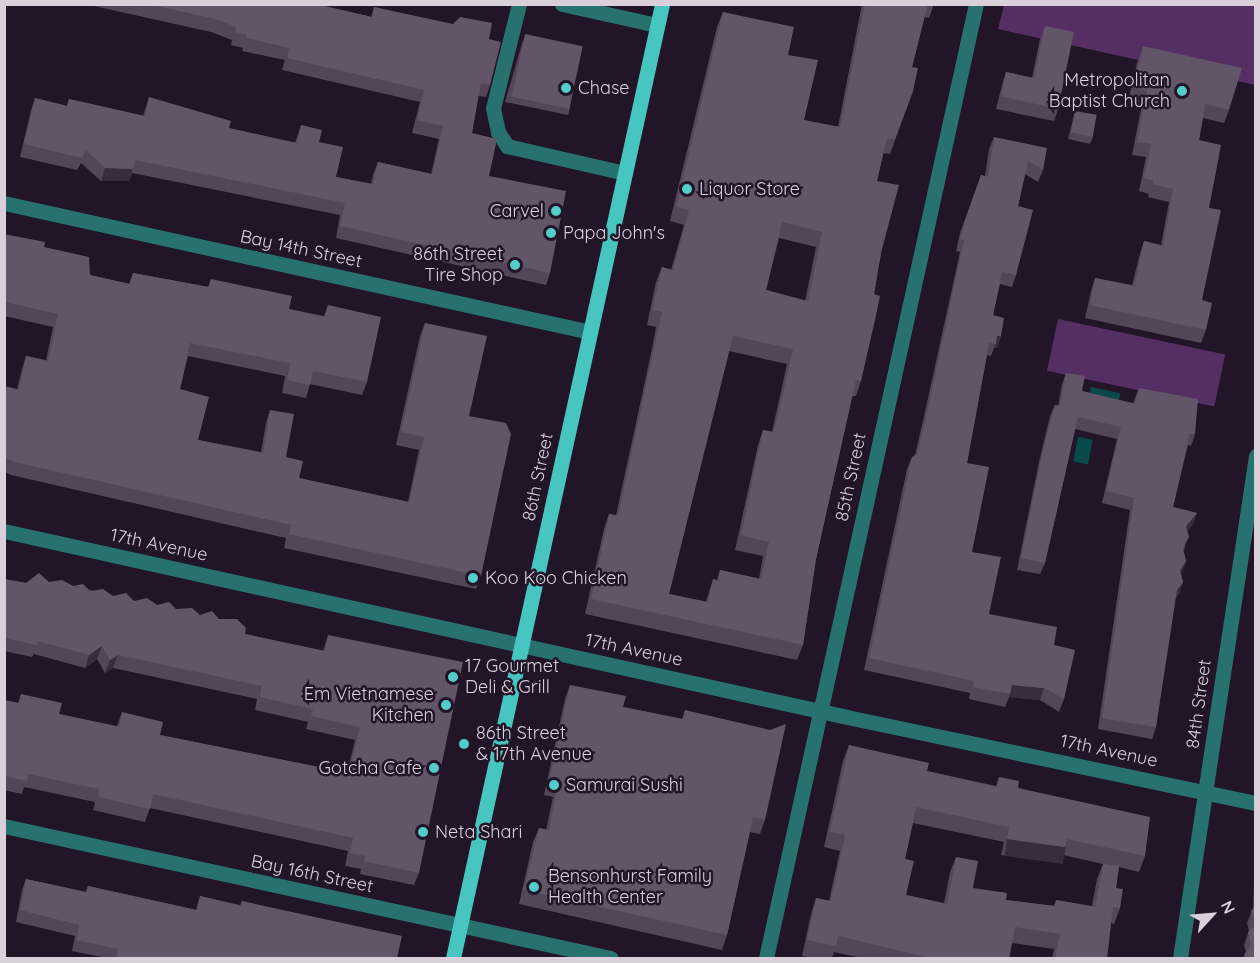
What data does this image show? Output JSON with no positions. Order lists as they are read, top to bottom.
{
  "streets": {
    "main road": ["86th Street"],
    "street": [
      "Bay 14th Street",
      "85th Street",
      "17th Avenue",
      "84th Street",
      "Bay 16th Street"
    ]
  },
  "crossings": [
    ["Bay 14th Street", "86th Street"],
    ["86th Street", "17th Avenue"],
    ["86th Street", "Bay 16th Street"],
    ["85th Street", "17th Avenue"],
    ["17th Avenue", "84th Street"]
  ],
  "places": [
    "Chase",
    "Metropolitan Baptist Church",
    "Liquor Store",
    "Carvel",
    "Papa John's",
    "86th Street Tire Shop",
    "Koo Koo Chicken",
    "17 Gourmet Deli & Grill",
    "Em Vietnamese Kitchen",
    "86th Street & 17th Avenue",
    "Gotcha Cafe",
    "Samurai Sushi",
    "Neta Shari",
    "Bensonhurst Family Health Center"
  ],
  "north": "top right"
}
